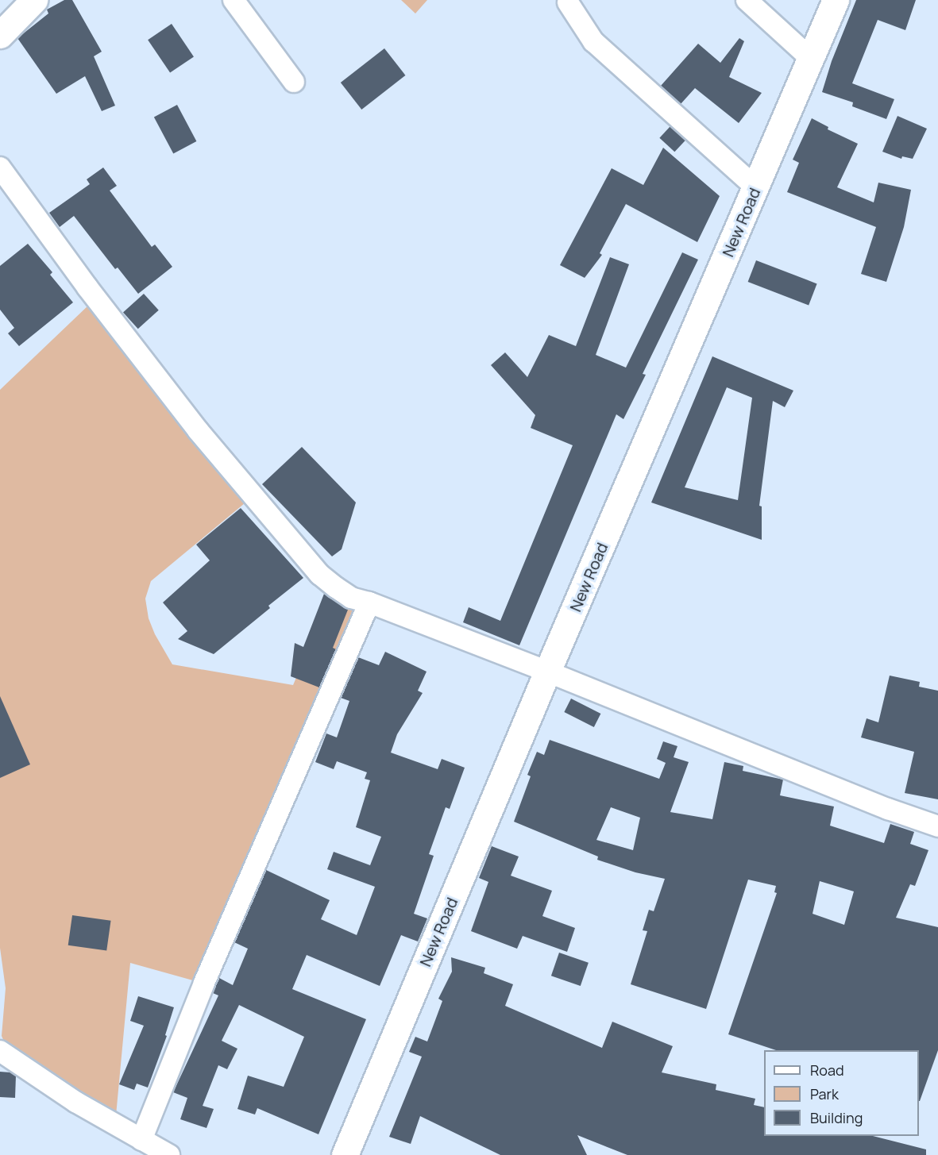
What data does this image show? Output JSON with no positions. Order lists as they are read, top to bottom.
{
  "streets": {
    "street": ["New Road"]
  },
  "legend": ["Road", "Park", "Building"]
}
